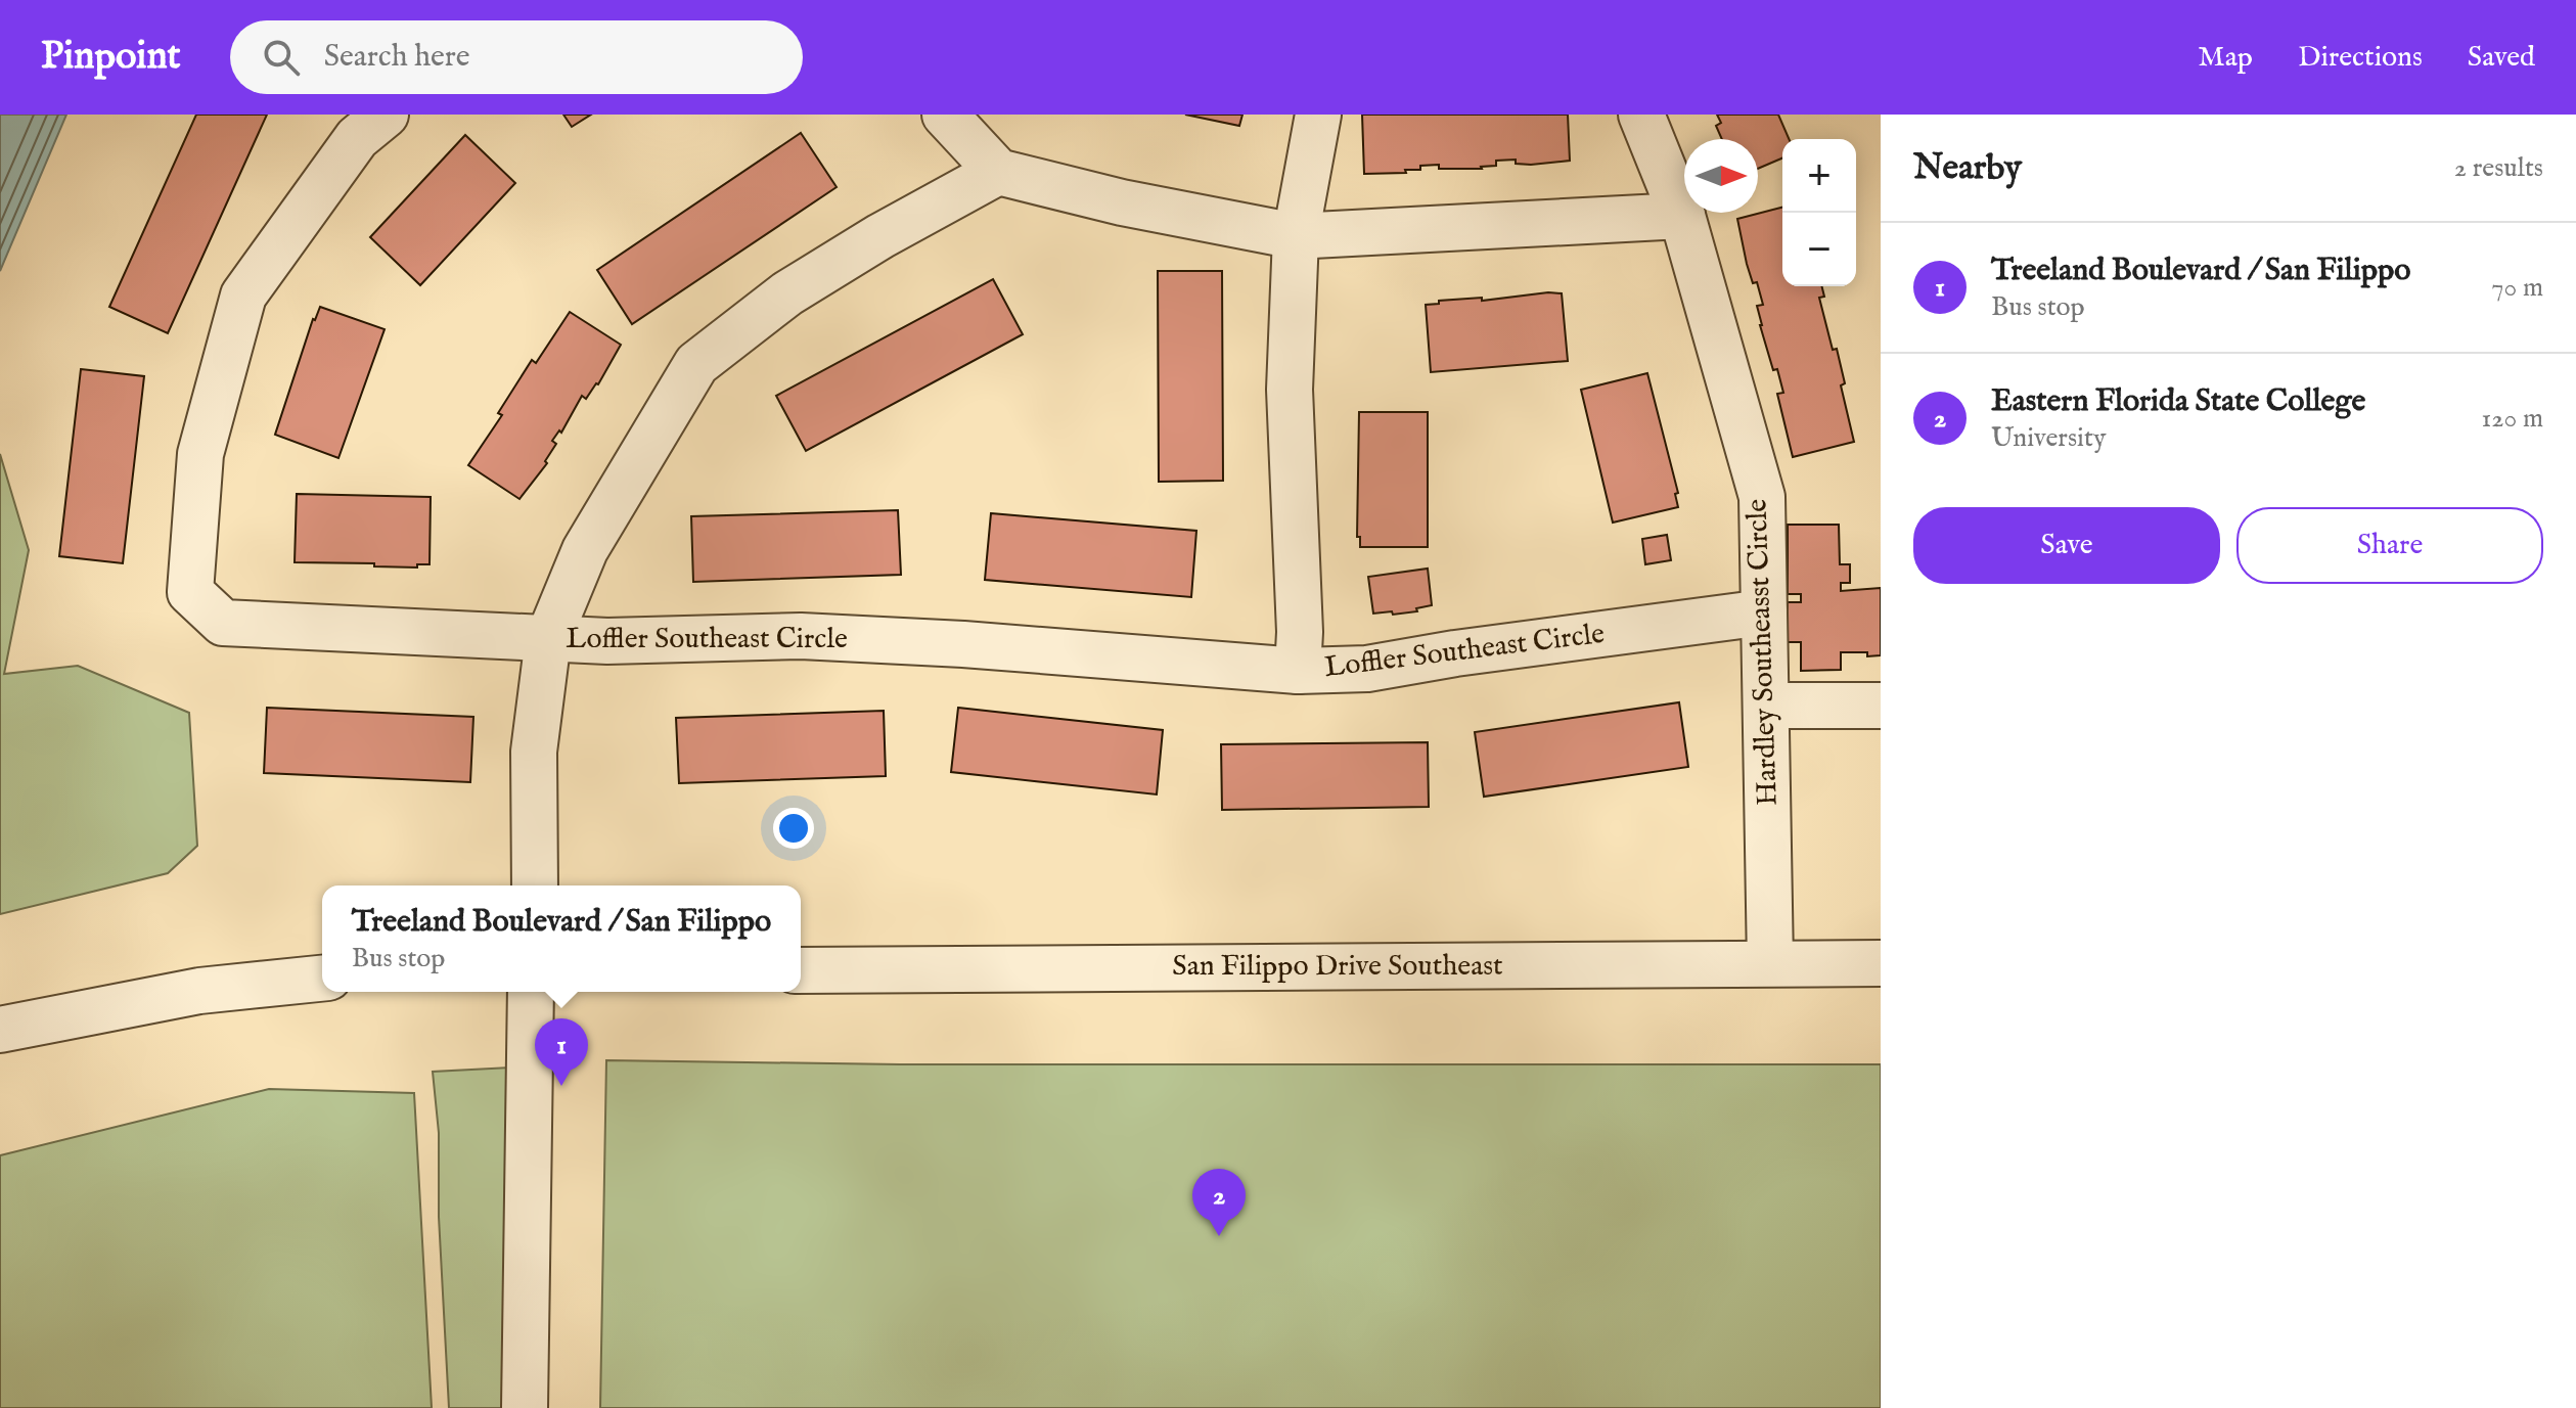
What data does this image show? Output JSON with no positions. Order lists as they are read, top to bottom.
{
  "streets": {
    "street": ["Loffler Southeast Circle", "Hardley Southeasst Circle", "San Filippo Drive Southeast"]
  },
  "crossings": [
    ["Loffler Southeast Circle", "Hardley Southeasst Circle"],
    ["Hardley Southeasst Circle", "San Filippo Drive Southeast"]
  ],
  "north": "right",
  "page": {
    "header": "Pinpoint",
    "search": "Search here",
    "nav": ["Map", "Directions", "Saved"],
    "heading": ["Nearby", "2 results"],
    "map_buttons": ["+", "−"],
    "list": [
      {
        "mark": "1",
        "name": "Treeland Boulevard / San Filippo",
        "note": "Bus stop",
        "value": "70 m"
      },
      {
        "mark": "2",
        "name": "Eastern Florida State College",
        "note": "University",
        "value": "120 m"
      }
    ],
    "buttons": ["Save", "Share"],
    "popup": ["Treeland Boulevard / San Filippo", "Bus stop"],
    "pins": ["1", "2"]
  }
}
